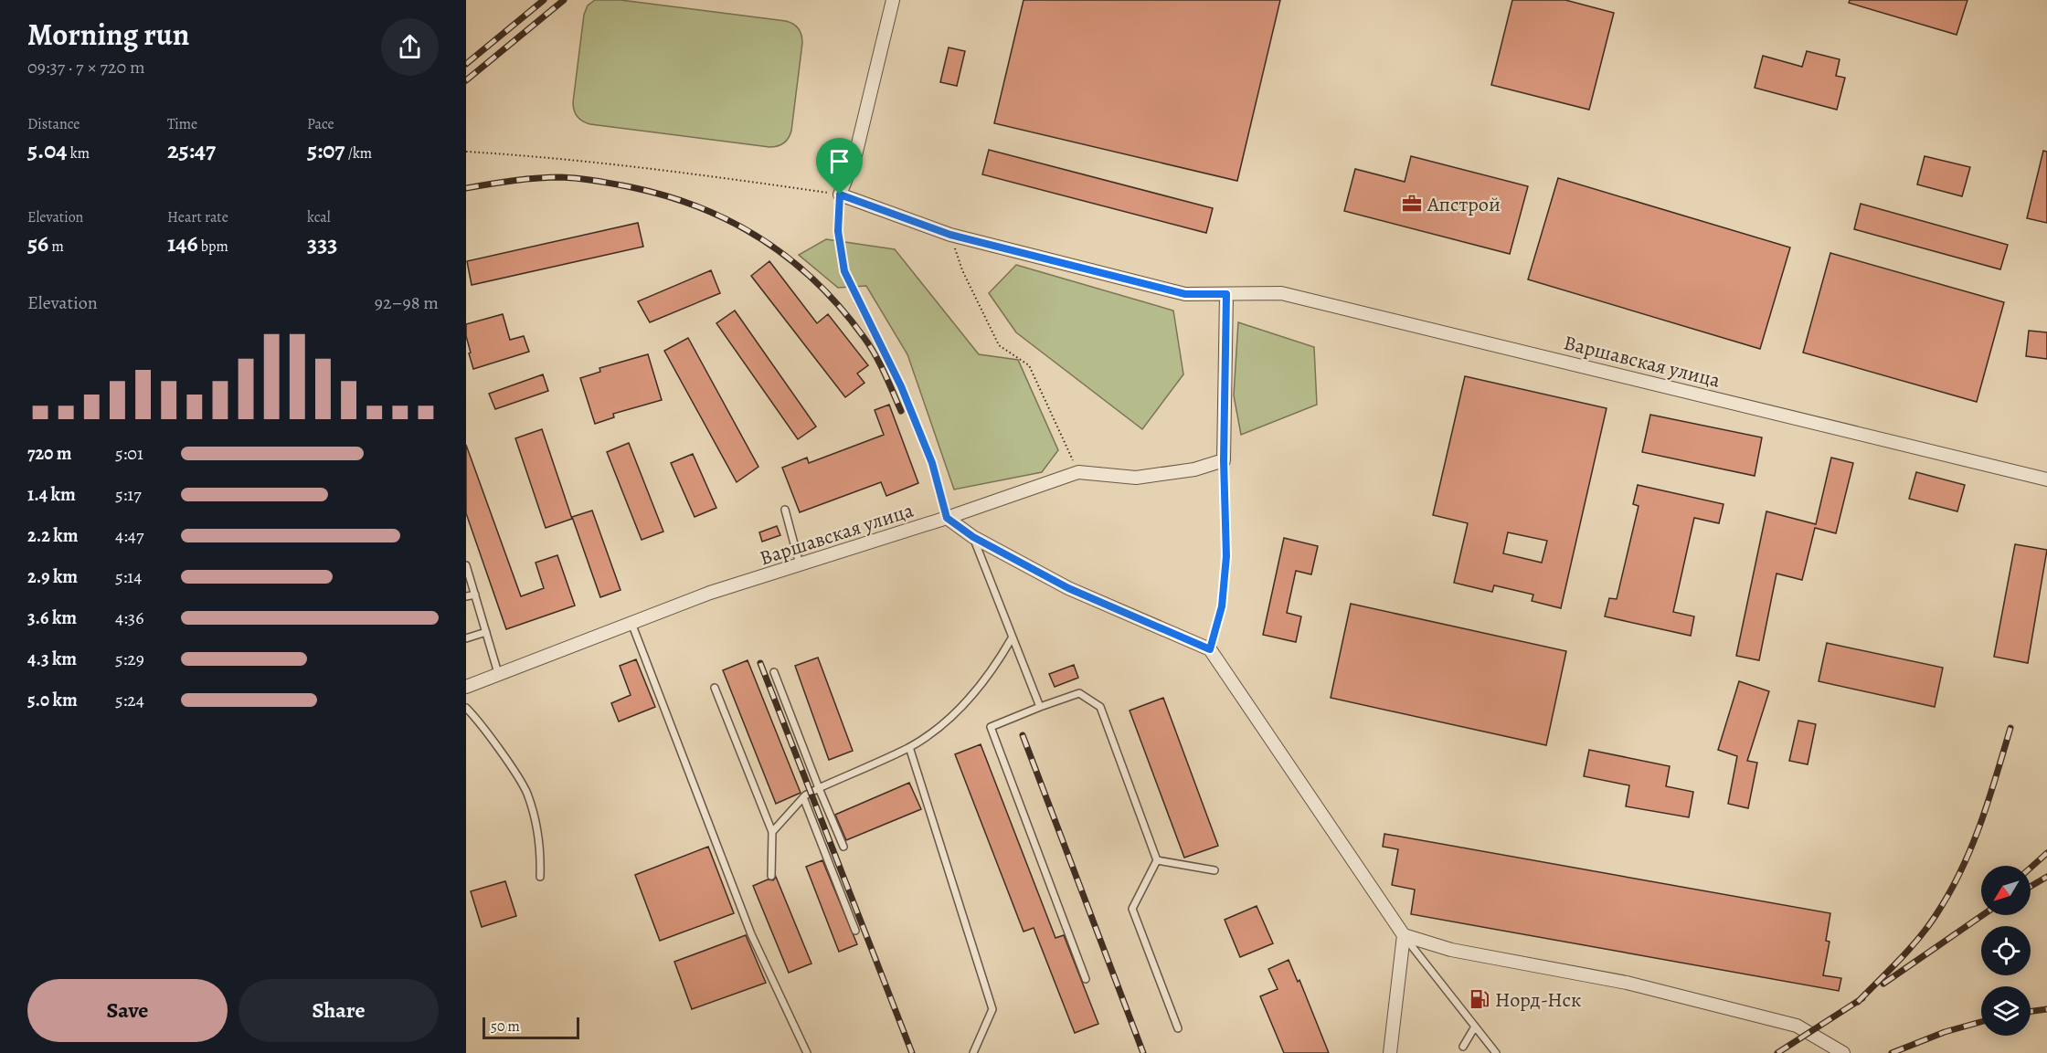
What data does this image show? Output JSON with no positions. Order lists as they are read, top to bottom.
{
  "streets": {
    "street": ["Варшавская улица"]
  },
  "places": {
    "office": ["Апстрой"],
    "fuel station": ["Норд-Нск"]
  },
  "scale_bar": "50 m",
  "north": "bottom left",
  "page": {
    "heading": ["Morning run", "09:37 · 7 × 720 m"],
    "stats": [
      ["Distance", "5.04 km"],
      ["Time", "25:47"],
      ["Pace", "5:07 /km"],
      ["Elevation", "56 m"],
      ["Heart rate", "146 bpm"],
      ["kcal", "333"]
    ],
    "chart": ["Elevation", "92–98 m"],
    "list": [
      {
        "name": "720 m",
        "note": "5:01"
      },
      {
        "name": "1.4 km",
        "note": "5:17"
      },
      {
        "name": "2.2 km",
        "note": "4:47"
      },
      {
        "name": "2.9 km",
        "note": "5:14"
      },
      {
        "name": "3.6 km",
        "note": "4:36"
      },
      {
        "name": "4.3 km",
        "note": "5:29"
      },
      {
        "name": "5.0 km",
        "note": "5:24"
      }
    ],
    "buttons": ["Save", "Share"],
    "scale": "50 m"
  }
}
